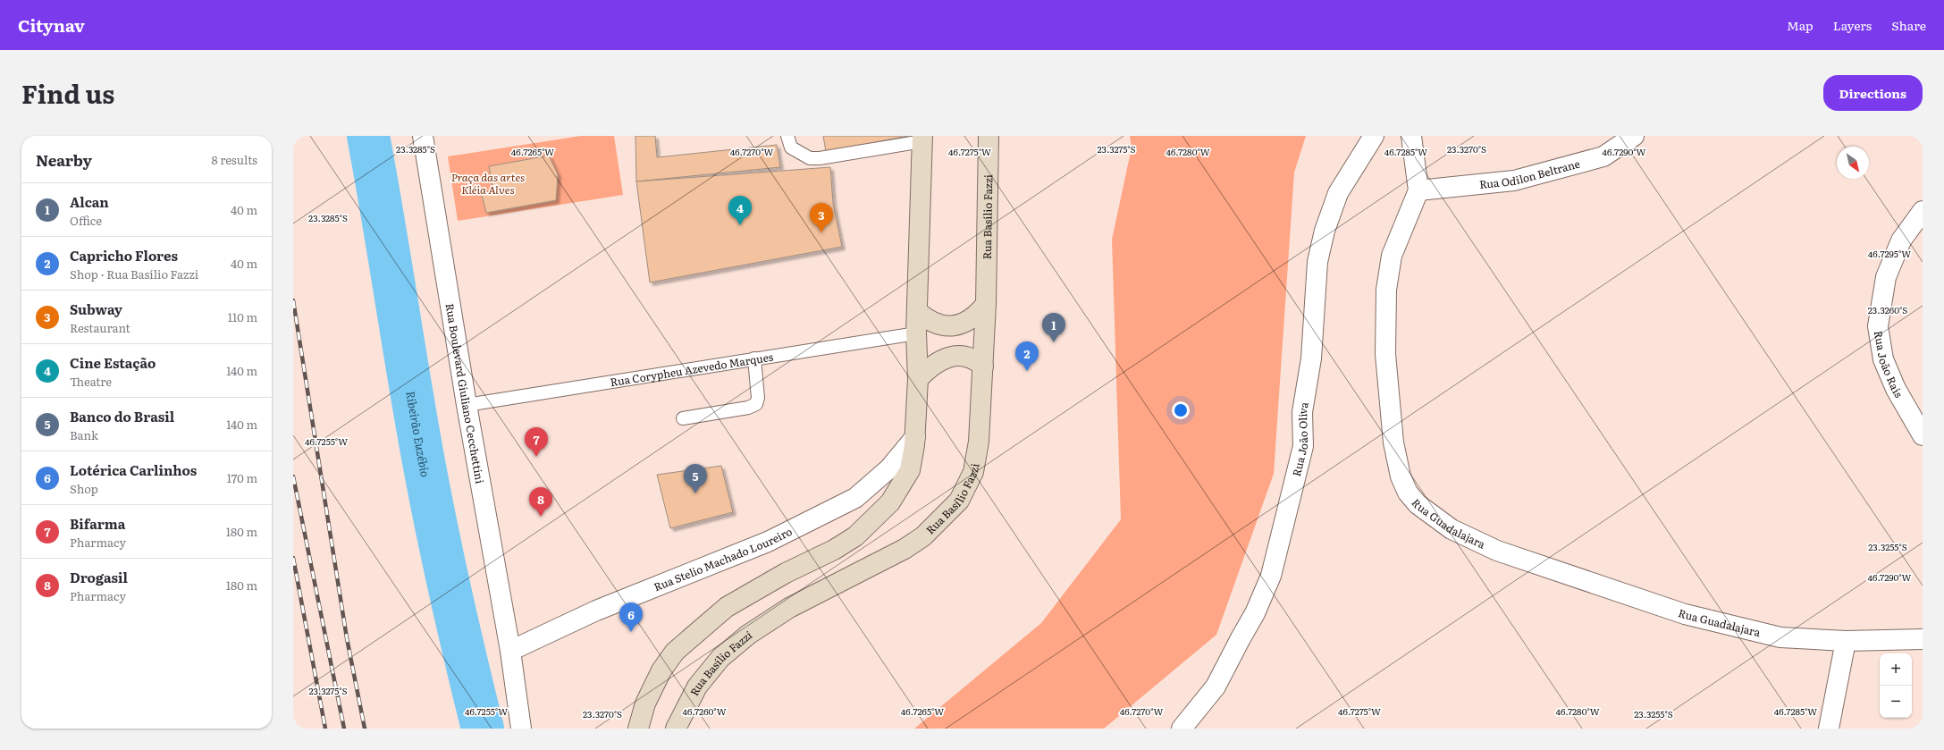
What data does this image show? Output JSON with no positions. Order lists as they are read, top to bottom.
{
  "streets": {
    "main road": ["Rua Basílio Fazzi"],
    "street": [
      "Rua Odilon Beltrane",
      "Rua João Rais",
      "Rua Boulevard Giuliano Cecchettini",
      "Rua João Oliva",
      "Rua Guadalajara",
      "Rua Stelio Machado Loureiro"
    ],
    "lane": ["Rua Corypheu Azevedo Marques"]
  },
  "crossings": [
    ["Rua Odilon Beltrane", "Rua Guadalajara"],
    ["Rua Corypheu Azevedo Marques", "Rua Boulevard Giuliano Cecchettini"],
    ["Rua Boulevard Giuliano Cecchettini", "Rua Stelio Machado Loureiro"]
  ],
  "water": ["Ribeirão Euzébio"],
  "parks": ["Praça das artes Kléia Alves"],
  "north": "bottom right",
  "page": {
    "header": "Citynav",
    "nav": ["Map", "Layers", "Share"],
    "title": "Find us",
    "buttons": "Directions",
    "heading": ["Nearby", "8 results"],
    "list": [
      {
        "mark": "1",
        "name": "Alcan",
        "note": "Office",
        "value": "40 m"
      },
      {
        "mark": "2",
        "name": "Capricho Flores",
        "note": "Shop · Rua Basílio Fazzi",
        "value": "40 m"
      },
      {
        "mark": "3",
        "name": "Subway",
        "note": "Restaurant",
        "value": "110 m"
      },
      {
        "mark": "4",
        "name": "Cine Estação",
        "note": "Theatre",
        "value": "140 m"
      },
      {
        "mark": "5",
        "name": "Banco do Brasil",
        "note": "Bank",
        "value": "140 m"
      },
      {
        "mark": "6",
        "name": "Lotérica Carlinhos",
        "note": "Shop",
        "value": "170 m"
      },
      {
        "mark": "7",
        "name": "Bifarma",
        "note": "Pharmacy",
        "value": "180 m"
      },
      {
        "mark": "8",
        "name": "Drogasil",
        "note": "Pharmacy",
        "value": "180 m"
      }
    ],
    "pins": [
      "4",
      "3",
      "1",
      "2",
      "7",
      "5",
      "8",
      "6"
    ],
    "map_buttons": ["+", "−"]
  },
  "coordinates": [
    "23.3285°S",
    "23.3275°S",
    "23.3270°S",
    "46.7265°W",
    "46.7270°W",
    "46.7275°W",
    "46.7280°W",
    "46.7285°W",
    "46.7290°W",
    "46.7295°W",
    "23.3260°S",
    "46.7255°W",
    "23.3255°S",
    "46.7260°W"
  ]
}
